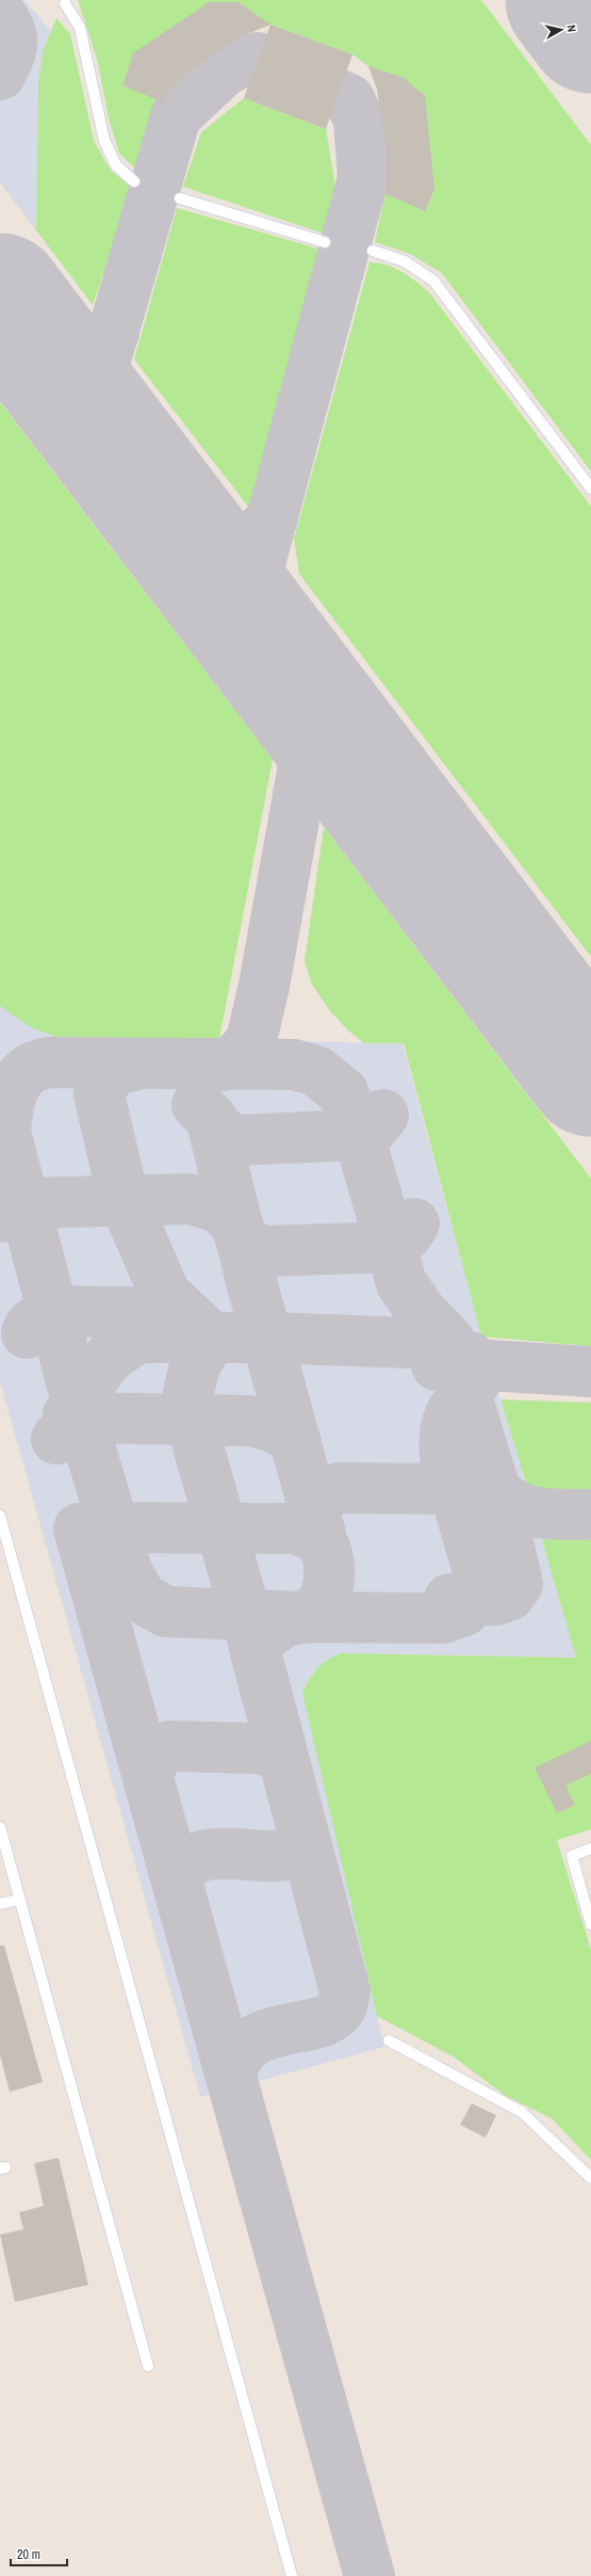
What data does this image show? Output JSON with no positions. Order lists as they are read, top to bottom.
{
  "scale_bar": "20 m",
  "north": "right"
}
